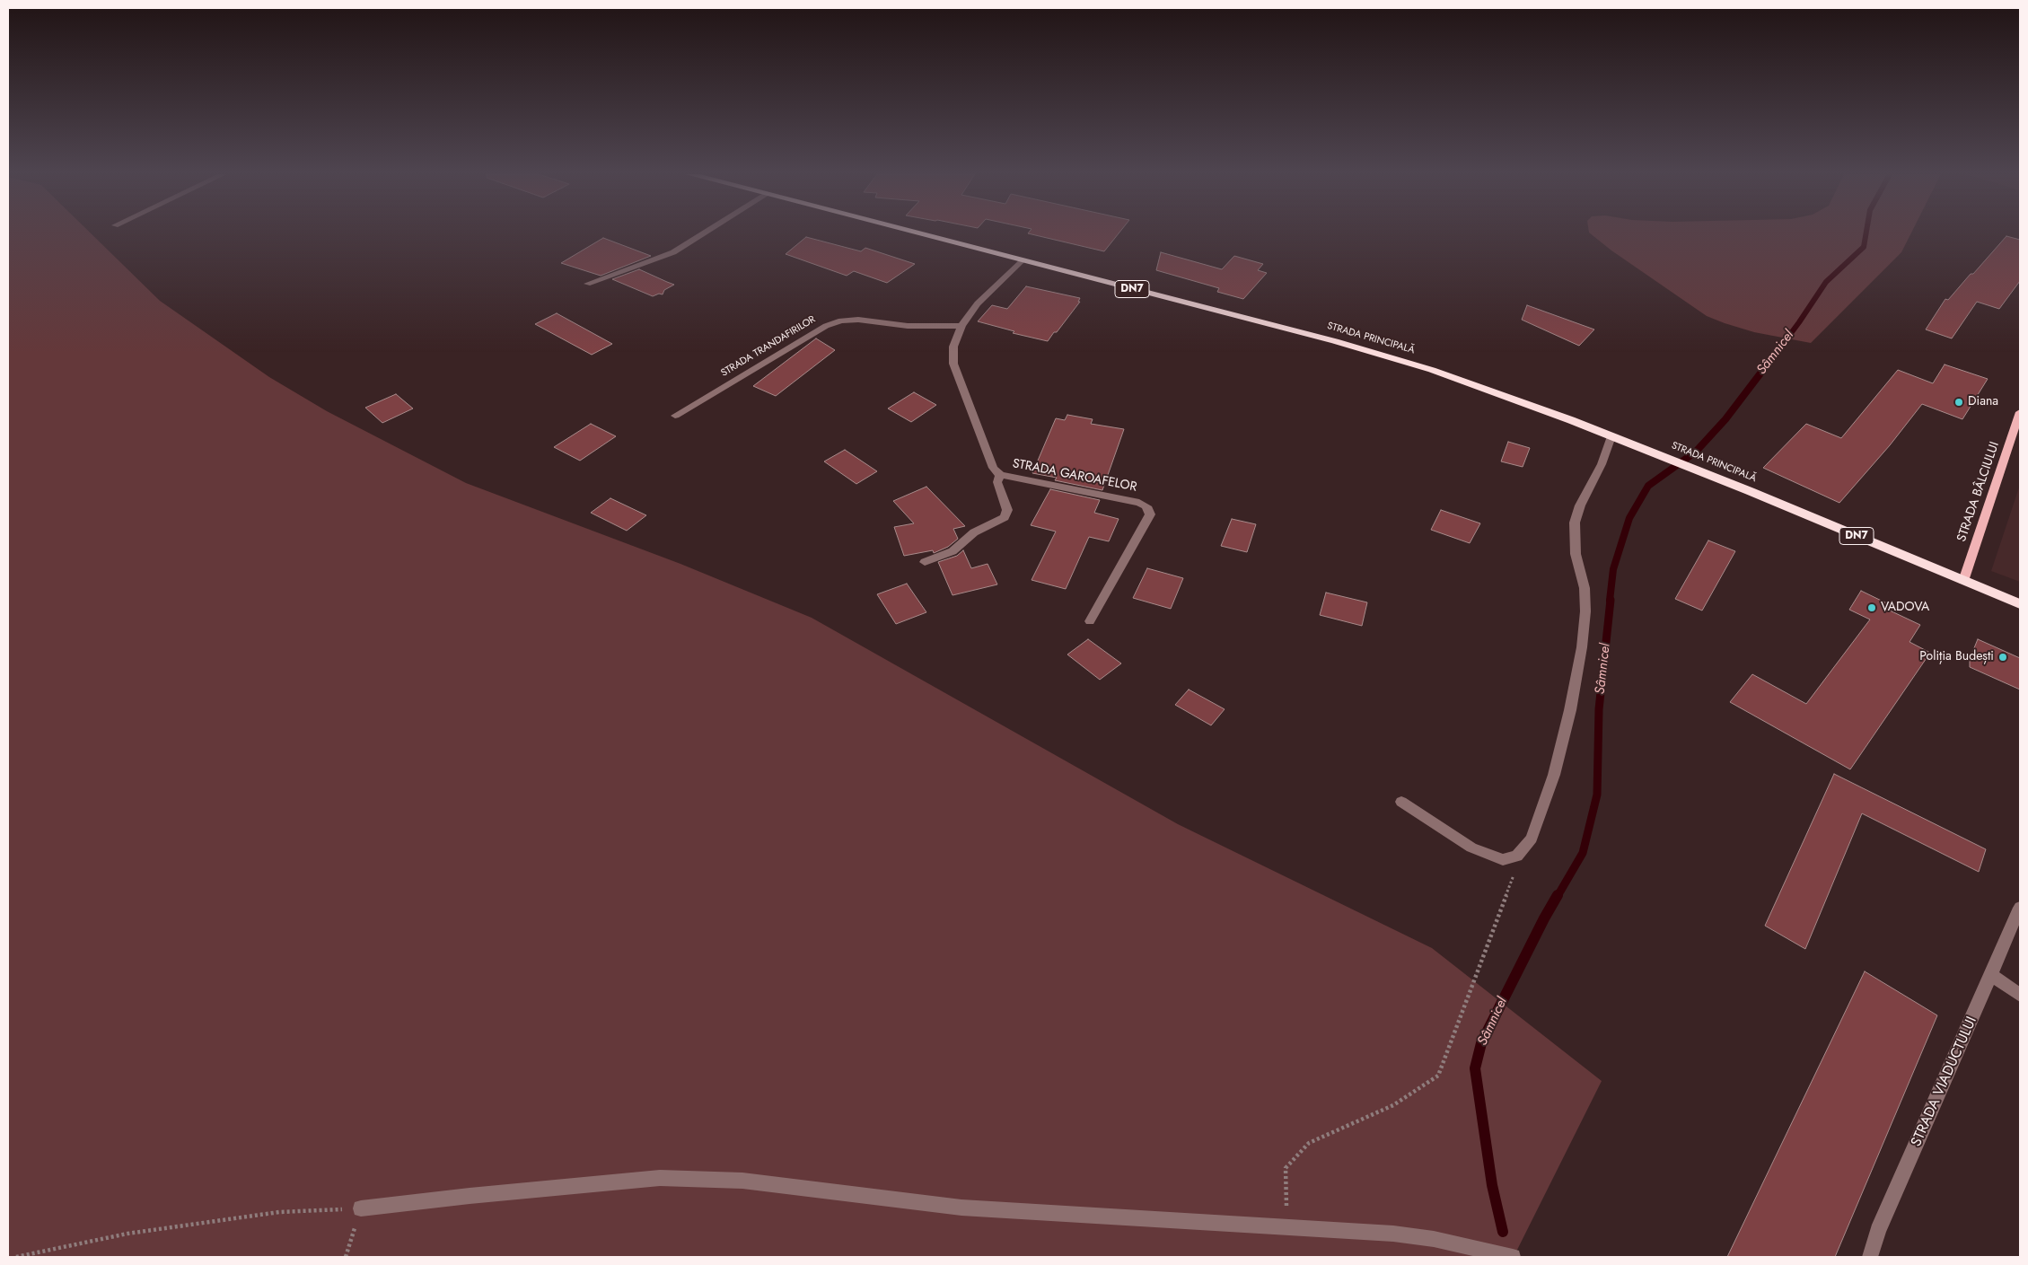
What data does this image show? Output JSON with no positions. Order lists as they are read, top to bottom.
{
  "streets": {
    "highway": ["DN7", "STRADA PRINCIPALĂ"],
    "main road": ["STRADA BÂLCIULUI"],
    "street": ["STRADA TRANDAFIRILOR", "STRADA GAROAFELOR", "STRADA VIADUCTULUI"]
  },
  "crossings": [
    ["STRADA PRINCIPALĂ", "STRADA BÂLCIULUI"],
    ["STRADA TRANDAFIRILOR", "STRADA GAROAFELOR"]
  ],
  "water": ["Sâmnicel"],
  "places": ["Diana", "VADOVA", "Poliția Budești"]
}
